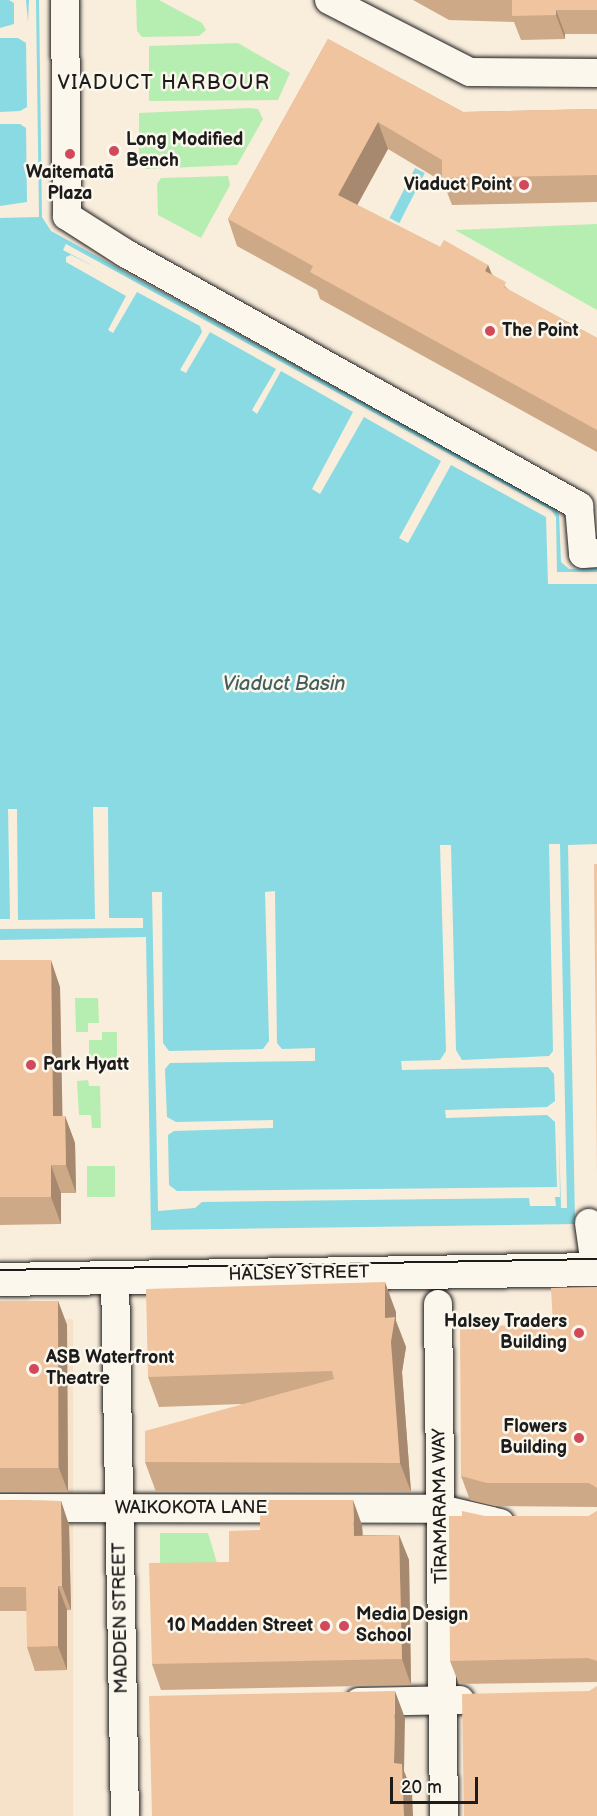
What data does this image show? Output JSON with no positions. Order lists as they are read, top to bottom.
{
  "streets": {
    "main road": ["HALSEY STREET"],
    "street": ["TĪRAMARAMA WAY", "WAIKOKOTA LANE", "MADDEN STREET"]
  },
  "crossings": [
    ["HALSEY STREET", "MADDEN STREET"],
    ["TĪRAMARAMA WAY", "WAIKOKOTA LANE"],
    ["WAIKOKOTA LANE", "MADDEN STREET"]
  ],
  "districts": ["VIADUCT HARBOUR"],
  "water": ["Viaduct Basin"],
  "places": [
    "Long Modified Bench",
    "Waitematā Plaza",
    "Viaduct Point",
    "The Point",
    "Park Hyatt",
    "Halsey Traders Building",
    "ASB Waterfront Theatre",
    "Flowers Building",
    "10 Madden Street",
    "Media Design School"
  ],
  "scale_bar": "20 m"
}
